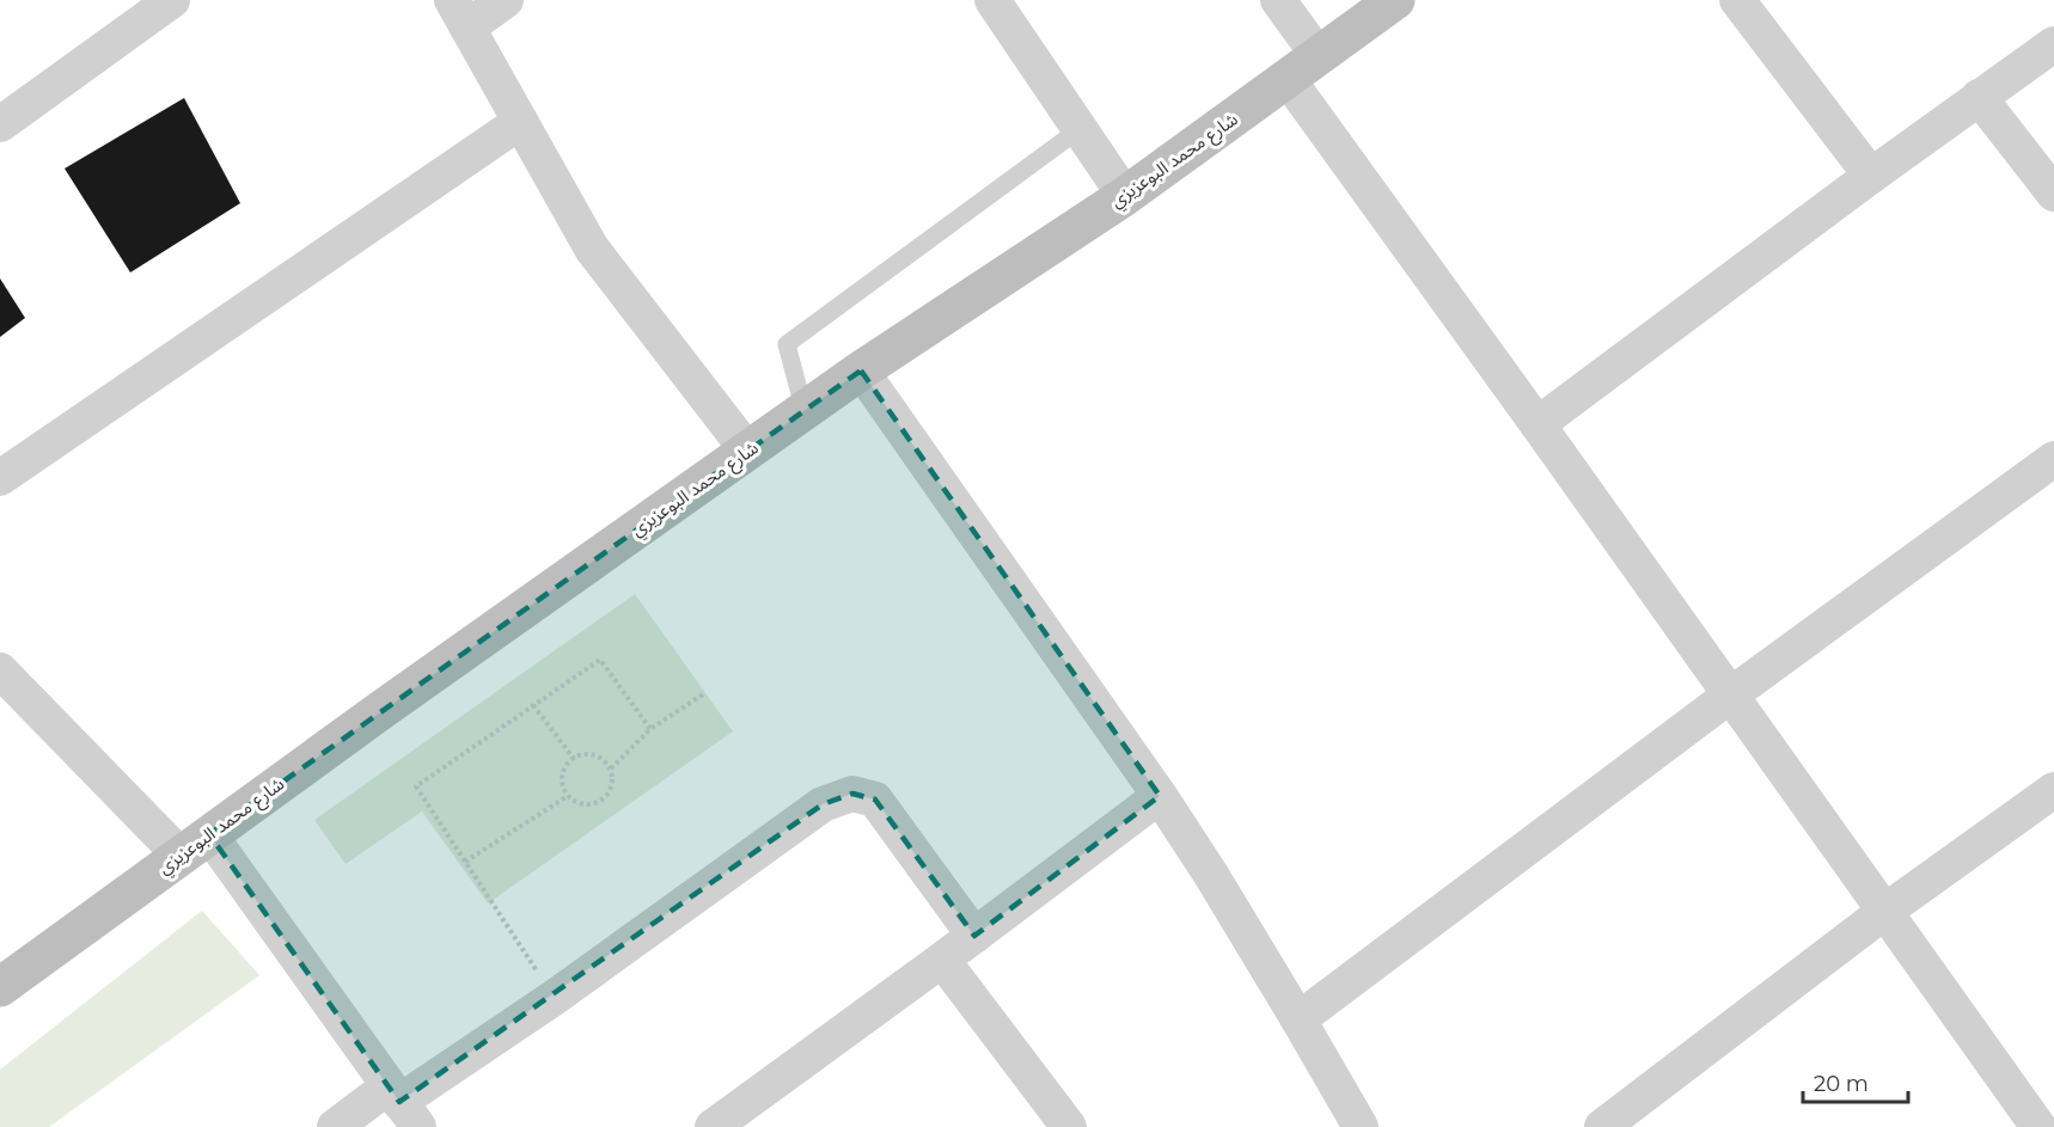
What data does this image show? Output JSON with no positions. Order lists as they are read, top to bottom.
{
  "streets": {
    "main road": ["شارع محمد البوعزيزي"]
  },
  "scale_bar": "20 m"
}
